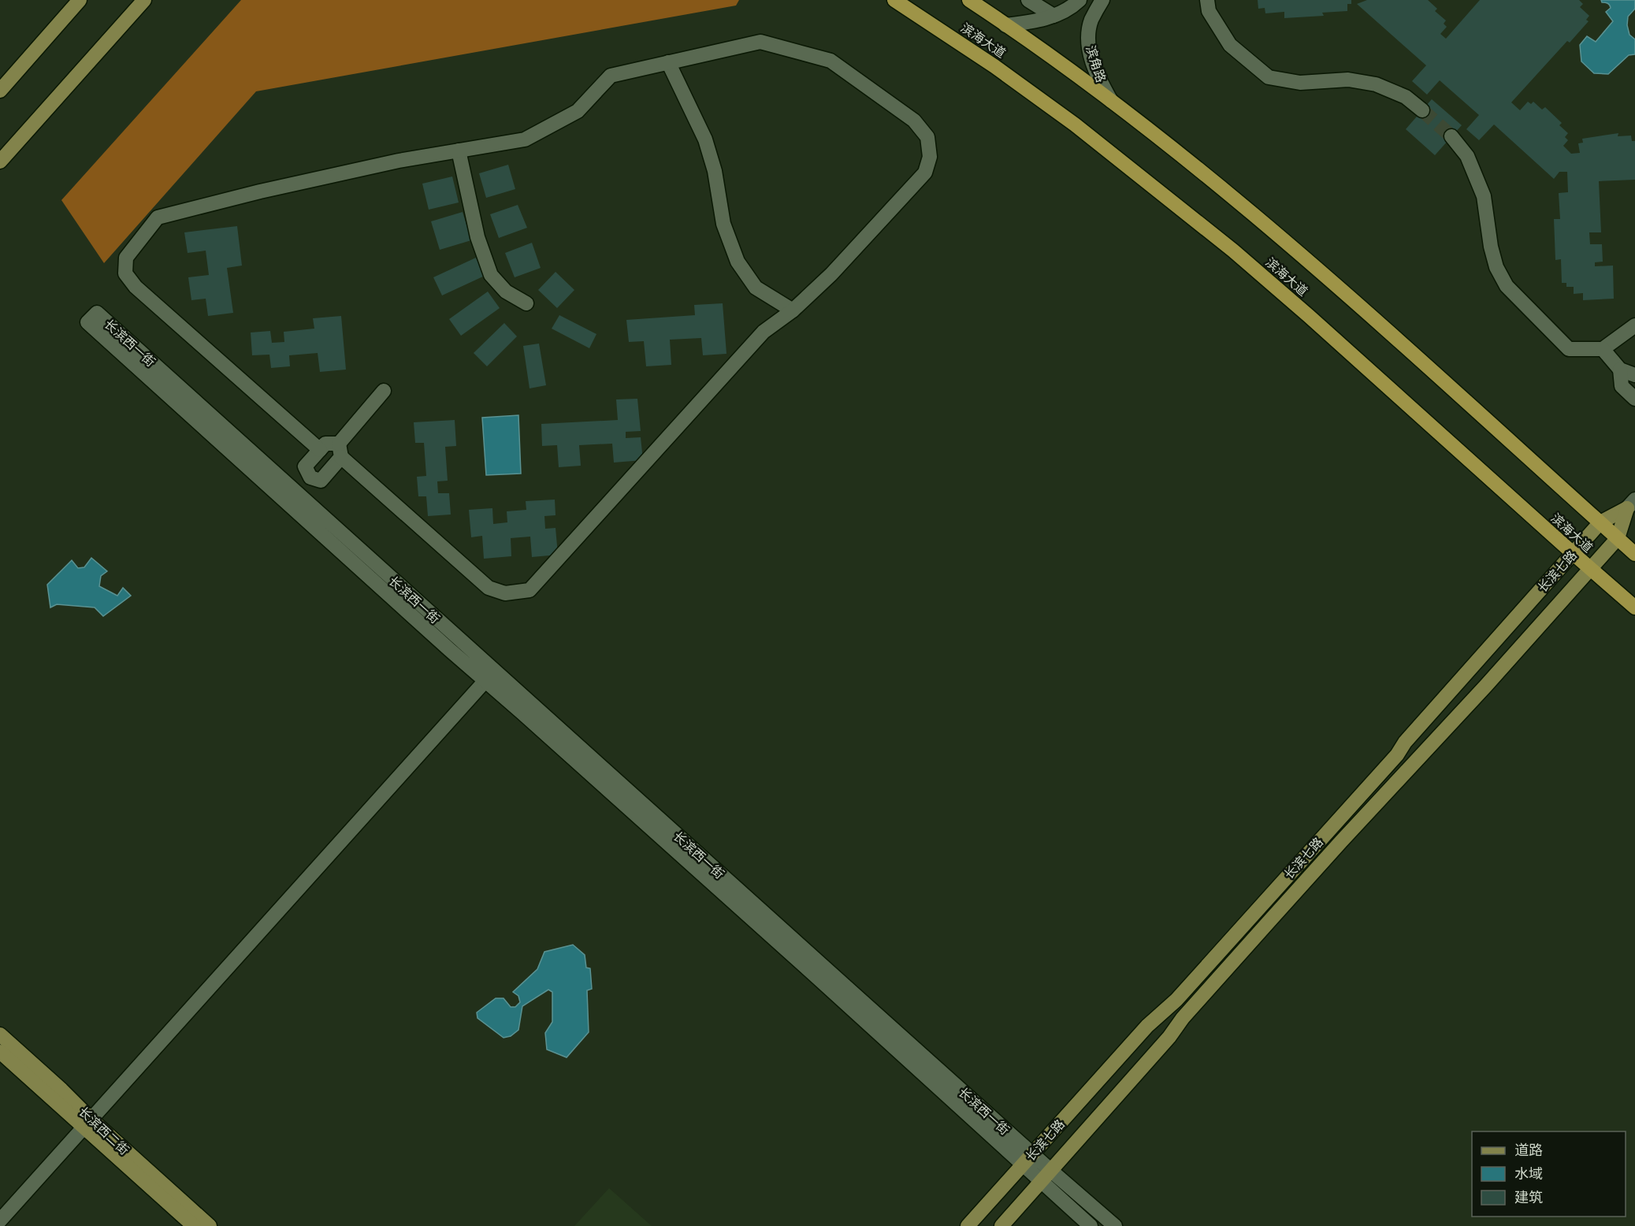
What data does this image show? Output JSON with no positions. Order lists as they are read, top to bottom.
{
  "streets": {
    "highway": ["滨海大道"],
    "main road": ["长滨七路", "长滨西二街"],
    "street": ["滨角路", "长滨西一街"]
  },
  "crossings": [
    ["滨海大道", "滨角路"],
    ["滨海大道", "长滨七路"],
    ["长滨西一街", "长滨七路"]
  ],
  "legend": ["道路", "水域", "建筑"]
}
